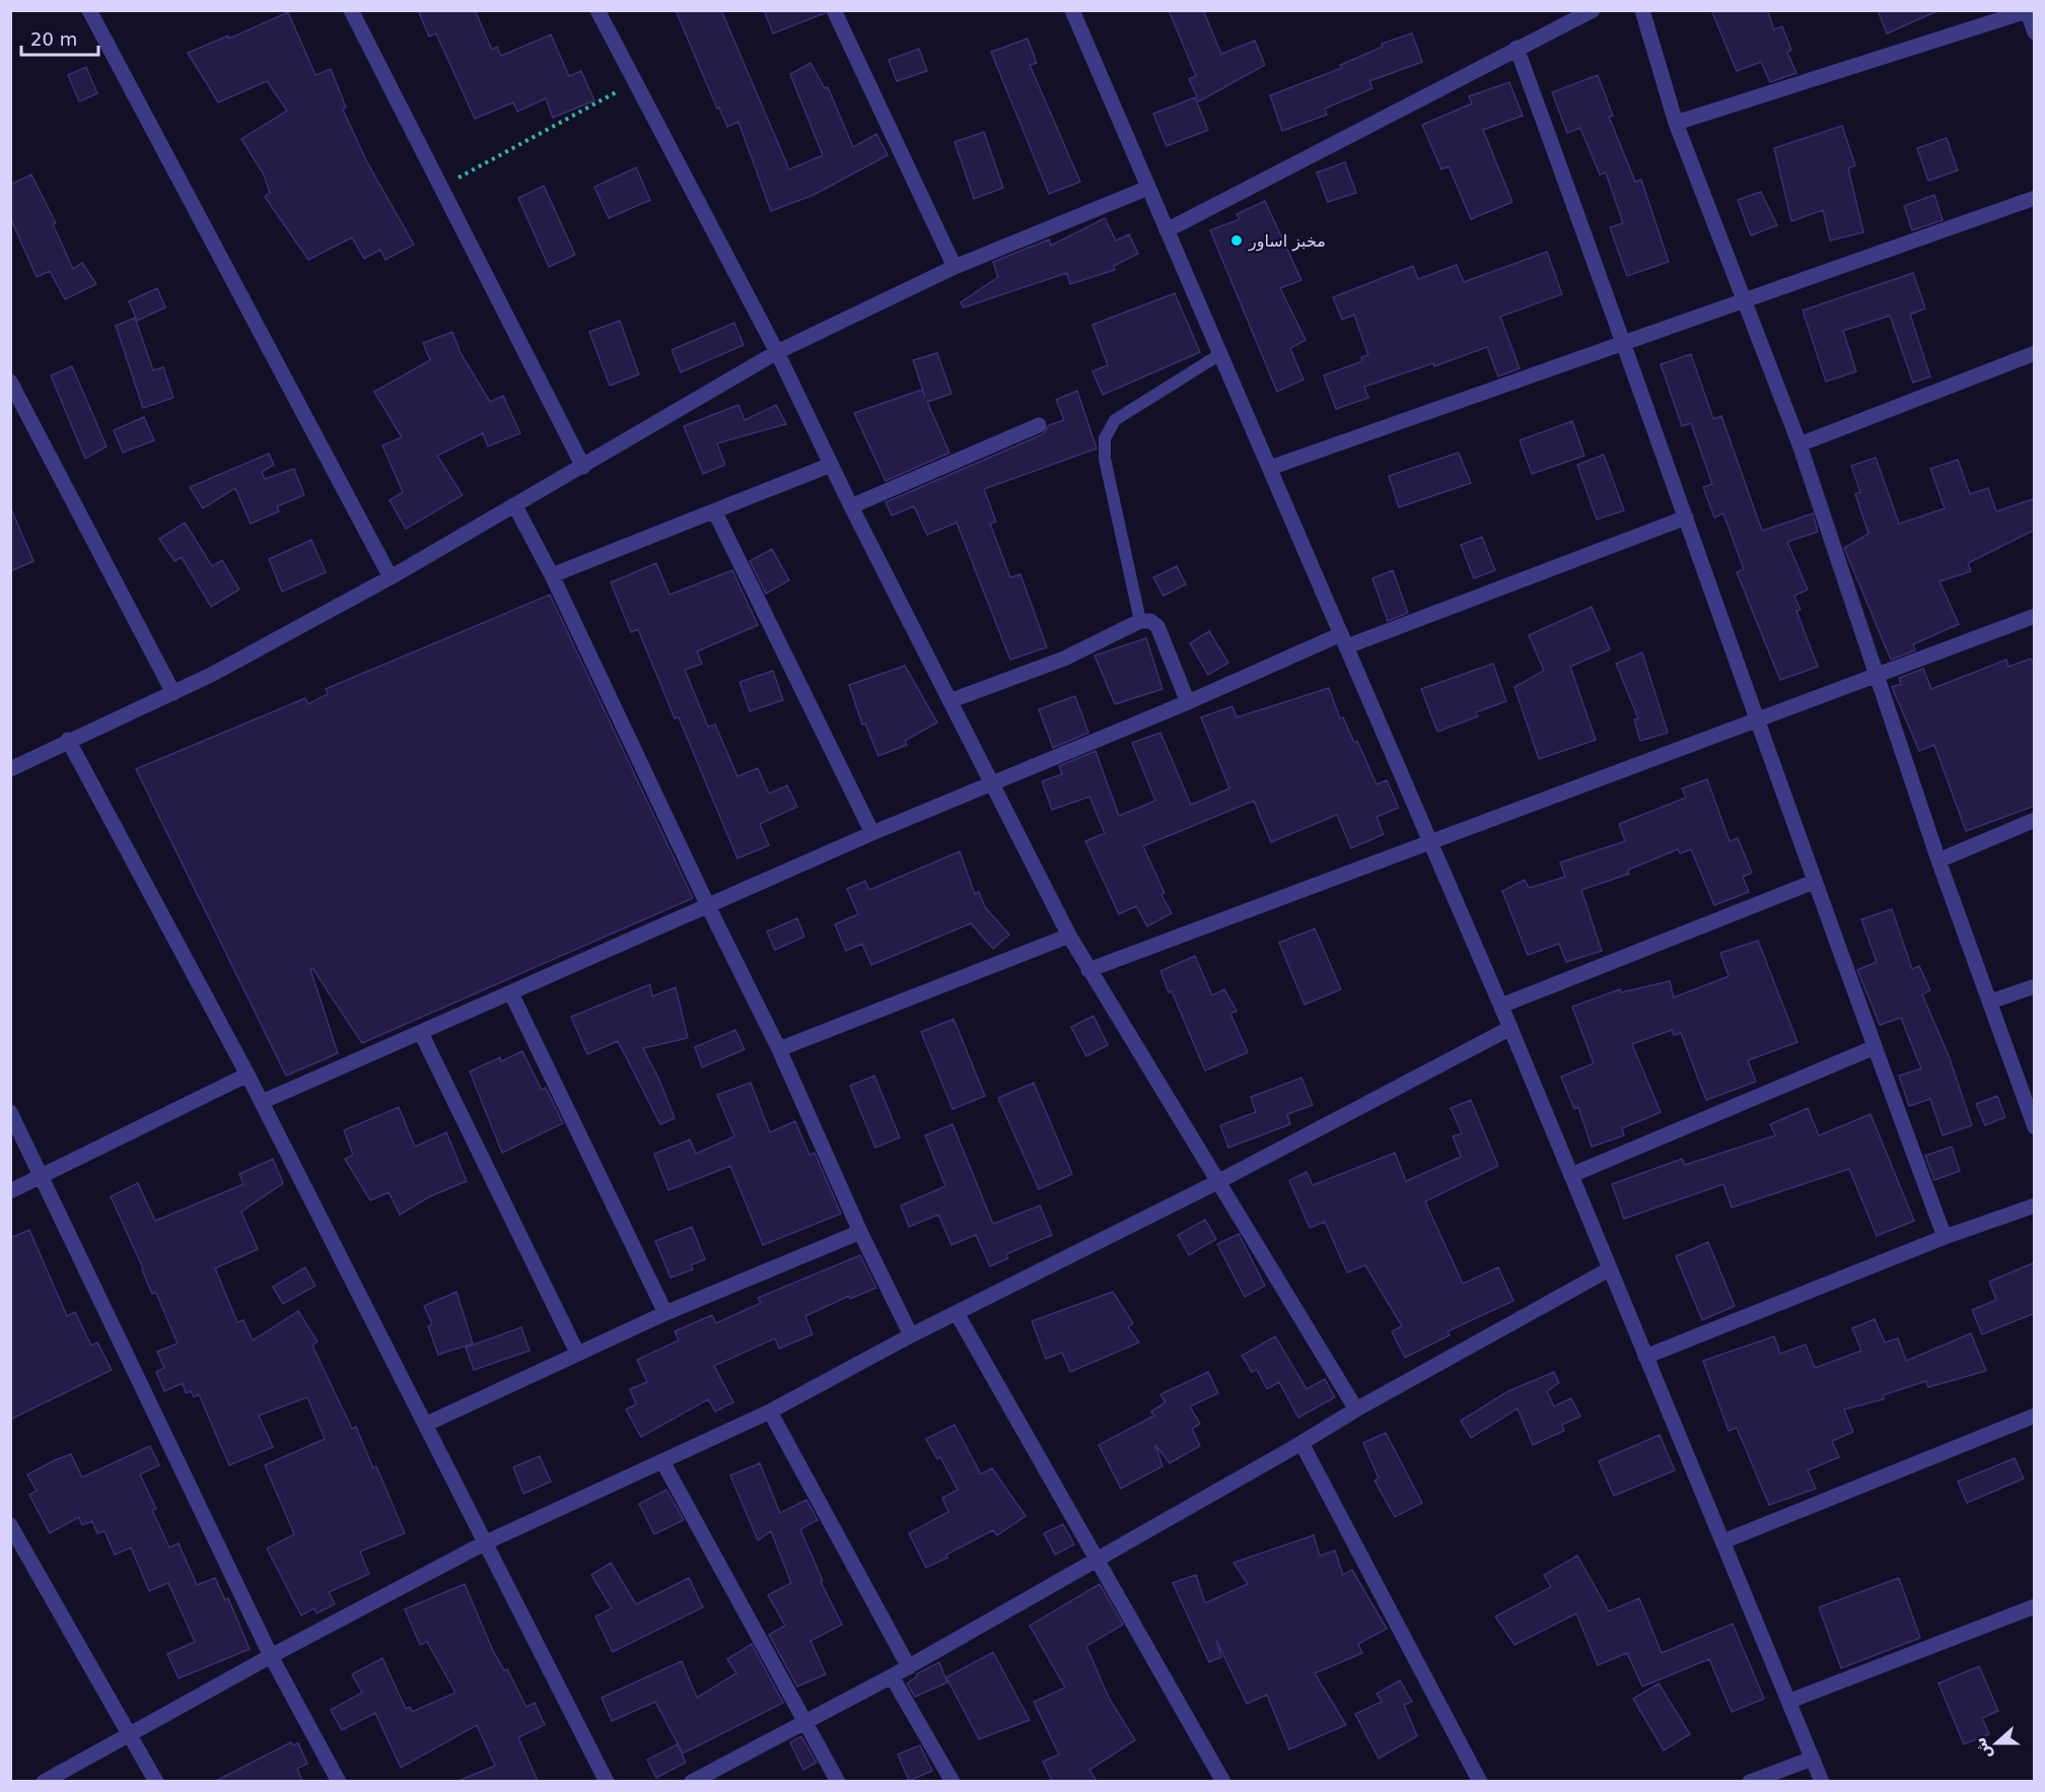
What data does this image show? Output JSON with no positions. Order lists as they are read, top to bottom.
{
  "places": ["مخبز اساور"],
  "scale_bar": "20 m",
  "north": "left"
}
